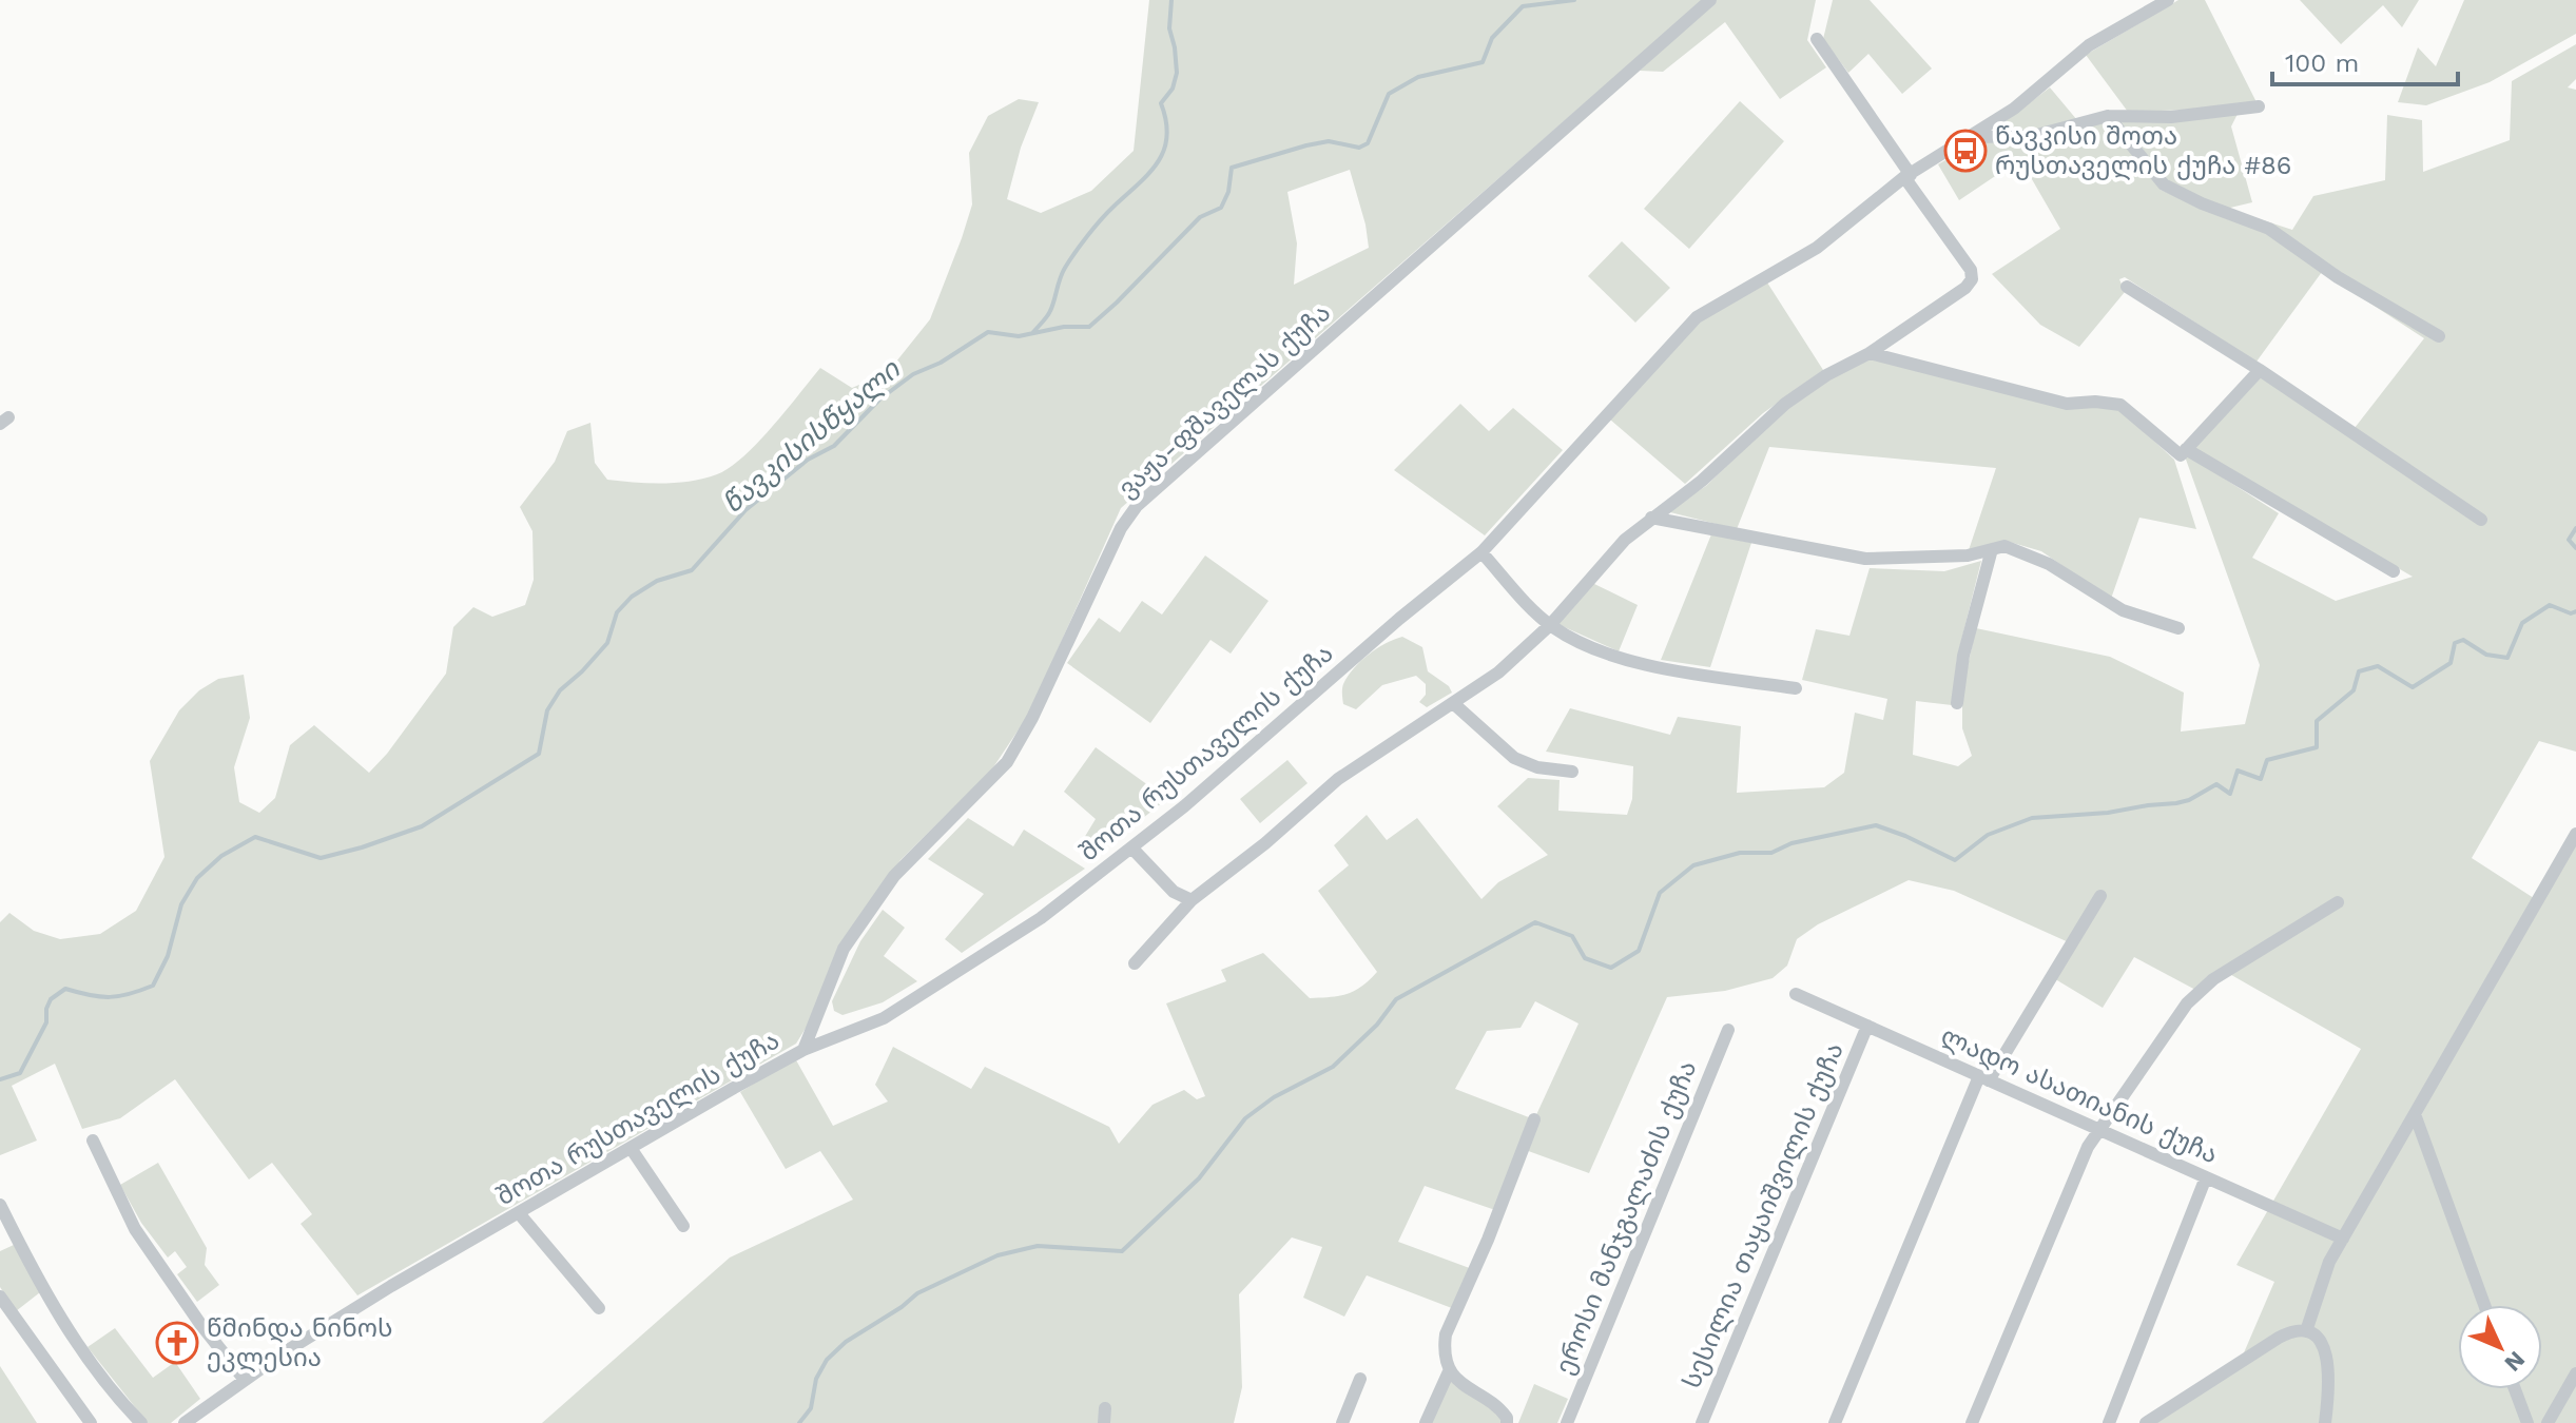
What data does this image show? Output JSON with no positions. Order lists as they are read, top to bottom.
{
  "streets": {
    "street": [
      "ვაჟა-ფშაველას ქუჩა",
      "შოთა რუსთაველის ქუჩა",
      "ლადო ასათიანის ქუჩა",
      "სესილია თაყაიშვილის ქუჩა",
      "ეროსი მანჯგალაძის ქუჩა"
    ]
  },
  "crossings": [
    ["ვაჟა-ფშაველას ქუჩა", "შოთა რუსთაველის ქუჩა"],
    ["ლადო ასათიანის ქუჩა", "სესილია თაყაიშვილის ქუჩა"]
  ],
  "water": ["წავკისისწყალი"],
  "places": {
    "bus stop": ["წავკისი შოთა რუსთაველის ქუჩა #86"],
    "church": ["წმინდა ნინოს ეკლესია"]
  },
  "scale_bar": "100 m",
  "north": "bottom right"
}
